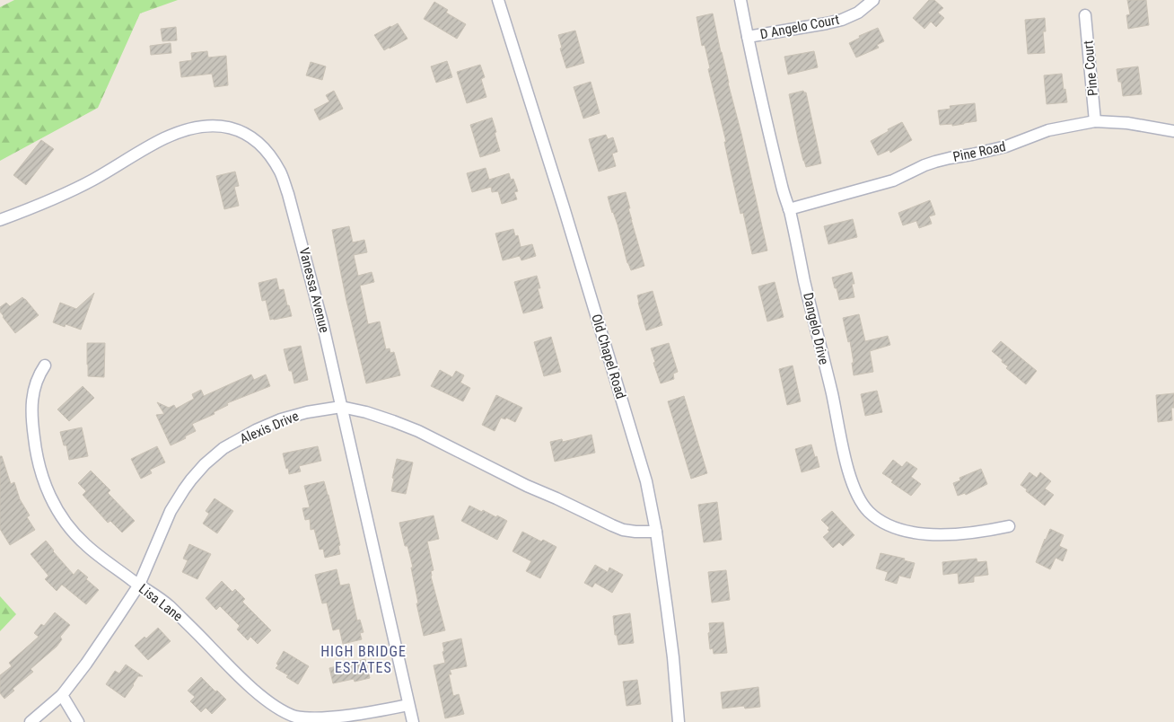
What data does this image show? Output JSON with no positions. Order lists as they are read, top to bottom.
{
  "streets": {
    "street": [
      "D Angelo Court",
      "Pine Court",
      "Pine Road",
      "Vanessa Avenue",
      "Dangelo Drive",
      "Old Chapel Road",
      "Alexis Drive",
      "Lisa Lane"
    ]
  },
  "crossings": [
    ["D Angelo Court", "Dangelo Drive"],
    ["Pine Court", "Pine Road"],
    ["Pine Road", "Dangelo Drive"],
    ["Vanessa Avenue", "Alexis Drive"],
    ["Vanessa Avenue", "Lisa Lane"],
    ["Old Chapel Road", "Alexis Drive"],
    ["Alexis Drive", "Lisa Lane"]
  ],
  "districts": ["HIGH BRIDGE ESTATES"]
}
